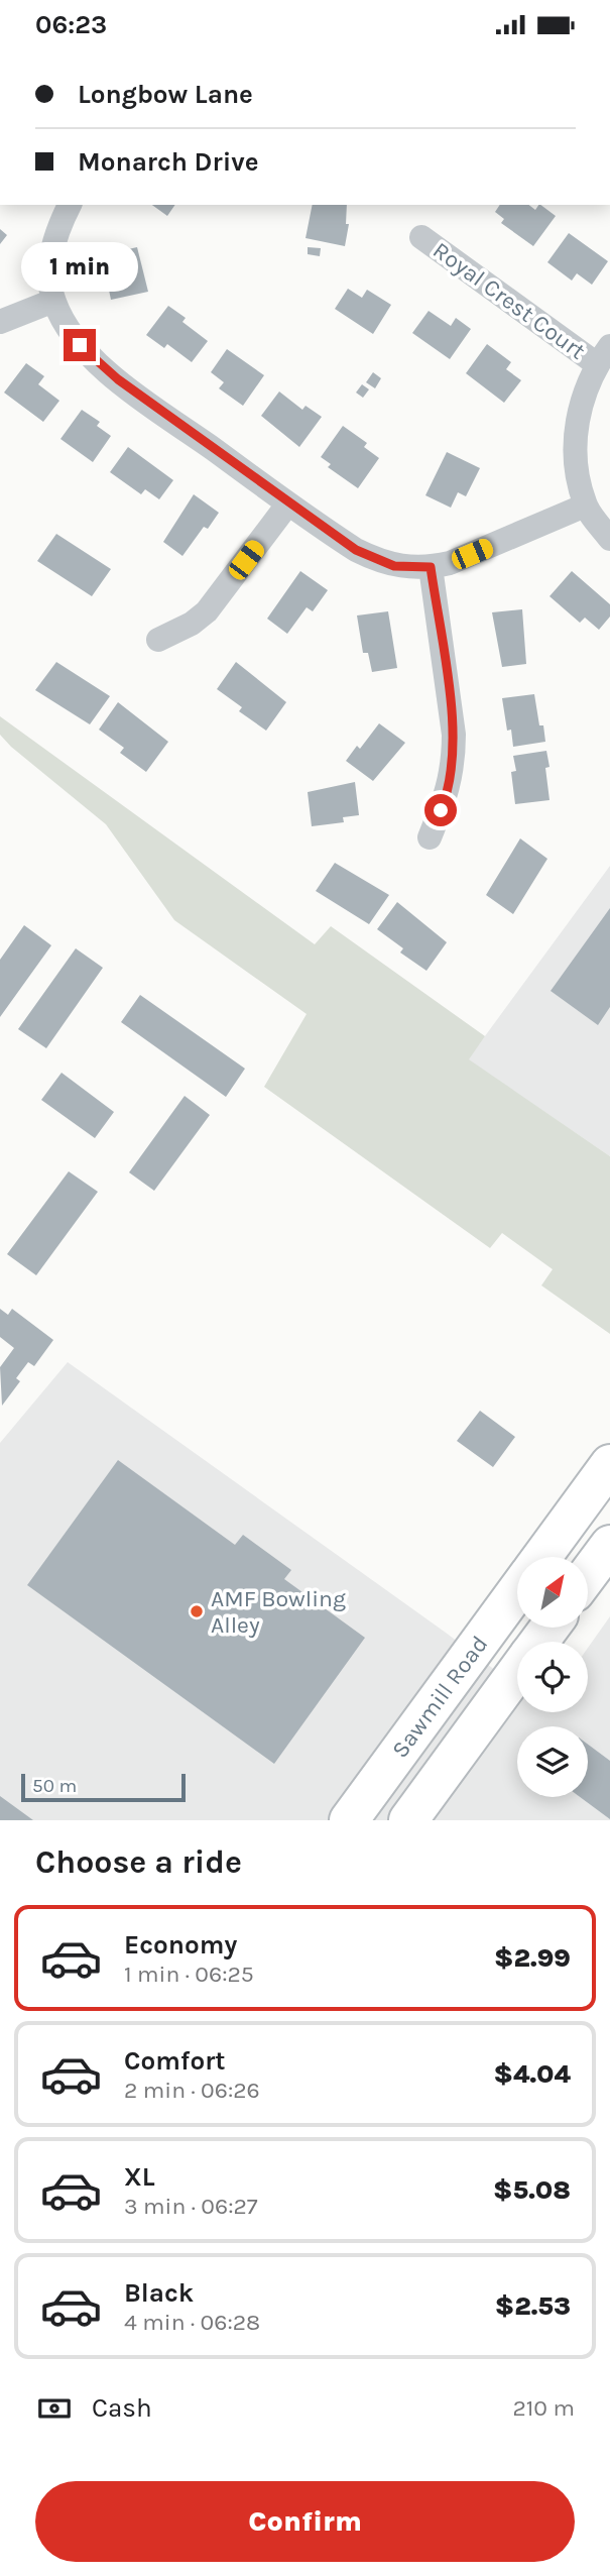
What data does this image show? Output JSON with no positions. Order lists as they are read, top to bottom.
{
  "streets": {
    "main road": ["Sawmill Road"],
    "street": ["Royal Crest Court"]
  },
  "places": ["AMF Bowling Alley"],
  "scale_bar": "50 m",
  "north": "top right",
  "page": {
    "status": "06:23",
    "banner": ["Longbow Lane", "Monarch Drive"],
    "bubble": "1 min",
    "scale": "50 m",
    "heading": "Choose a ride",
    "list": [
      {
        "name": "Economy",
        "note": "1 min · 06:25",
        "value": "$2.99"
      },
      {
        "name": "Comfort",
        "note": "2 min · 06:26",
        "value": "$4.04"
      },
      {
        "name": "XL",
        "note": "3 min · 06:27",
        "value": "$5.08"
      },
      {
        "name": "Black",
        "note": "4 min · 06:28",
        "value": "$2.53"
      }
    ],
    "pay": ["Cash", "210 m"],
    "buttons": "Confirm"
  }
}
